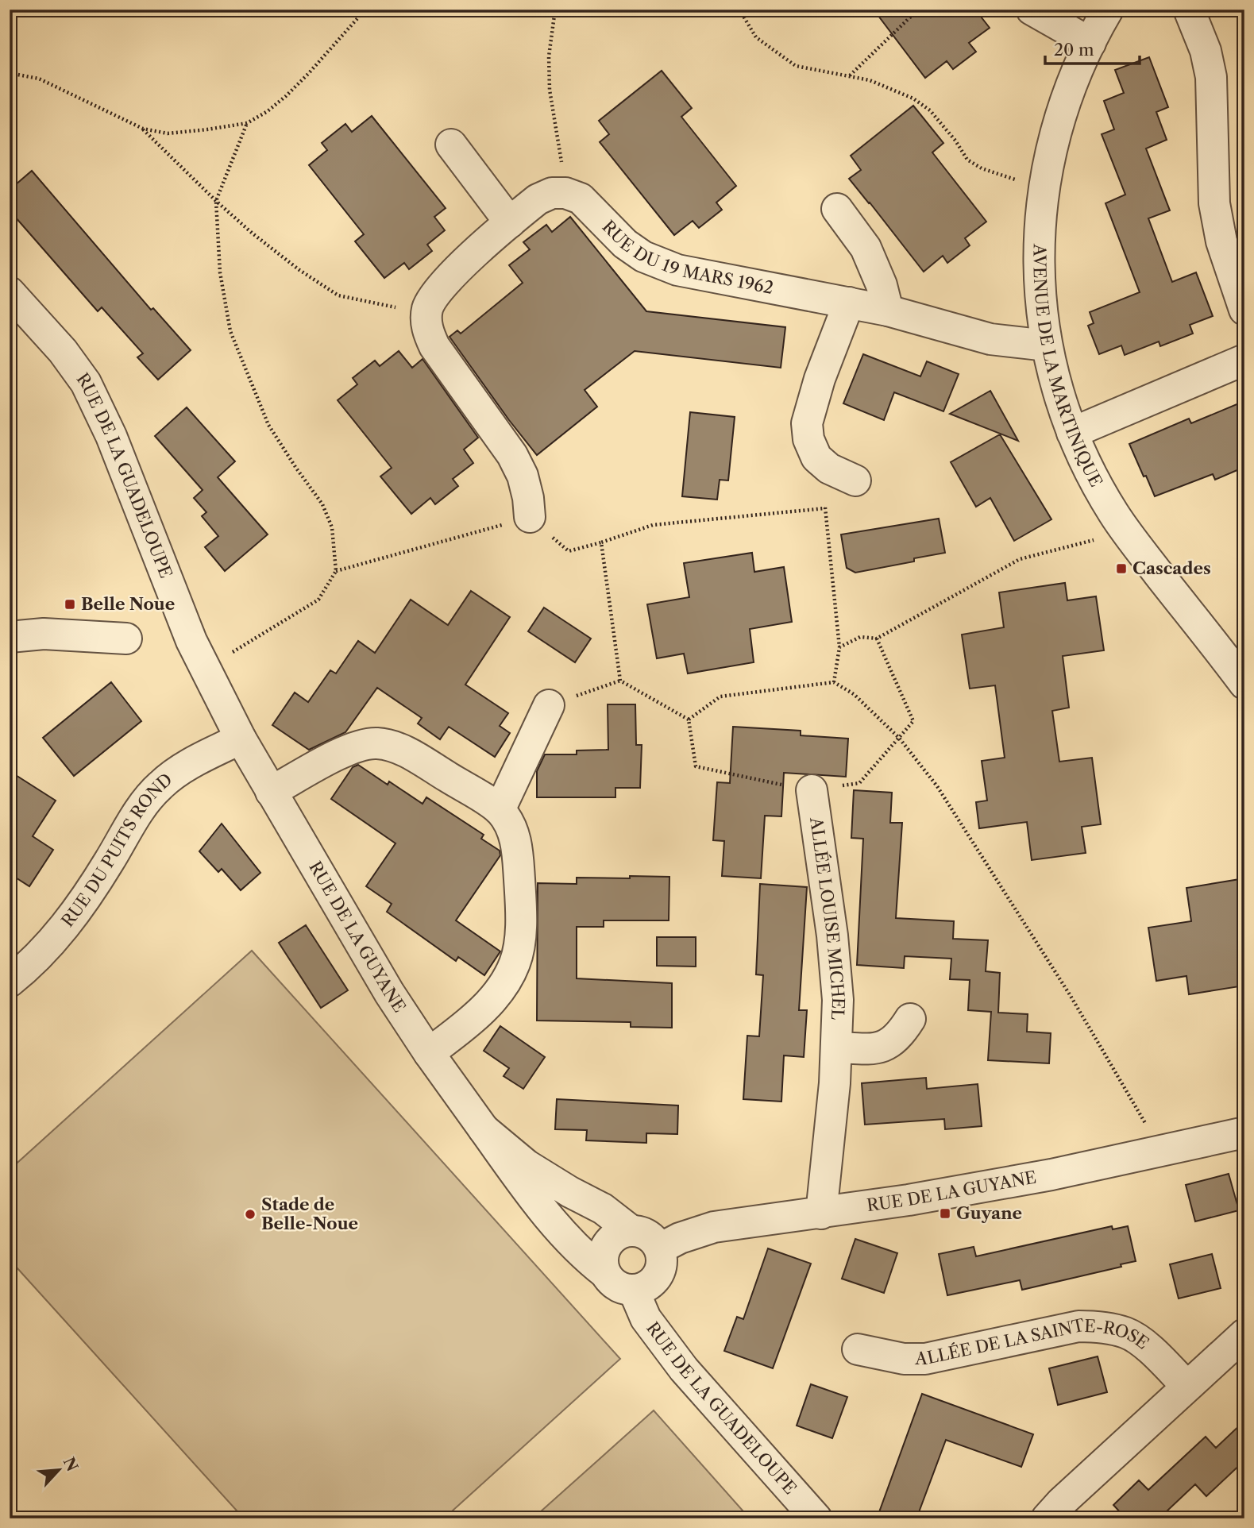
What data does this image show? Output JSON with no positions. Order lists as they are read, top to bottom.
{
  "streets": {
    "street": [
      "RUE DU 19 MARS 1962",
      "AVENUE DE LA MARTINIQUE",
      "RUE DE LA GUADELOUPE",
      "RUE DU PUITS ROND",
      "ALLÉE LOUISE MICHEL",
      "RUE DE LA GUYANE",
      "ALLÉE DE LA SAINTE-ROSE"
    ]
  },
  "crossings": [
    ["RUE DU 19 MARS 1962", "AVENUE DE LA MARTINIQUE"],
    ["RUE DE LA GUADELOUPE", "RUE DU PUITS ROND"],
    ["RUE DE LA GUADELOUPE", "RUE DE LA GUYANE"],
    ["RUE DU PUITS ROND", "RUE DE LA GUYANE"],
    ["ALLÉE LOUISE MICHEL", "RUE DE LA GUYANE"]
  ],
  "places": {
    "transit": ["Cascades", "Belle Noue", "Guyane"],
    "other": ["Stade de Belle-Noue"]
  },
  "scale_bar": "20 m",
  "north": "top right"
}
